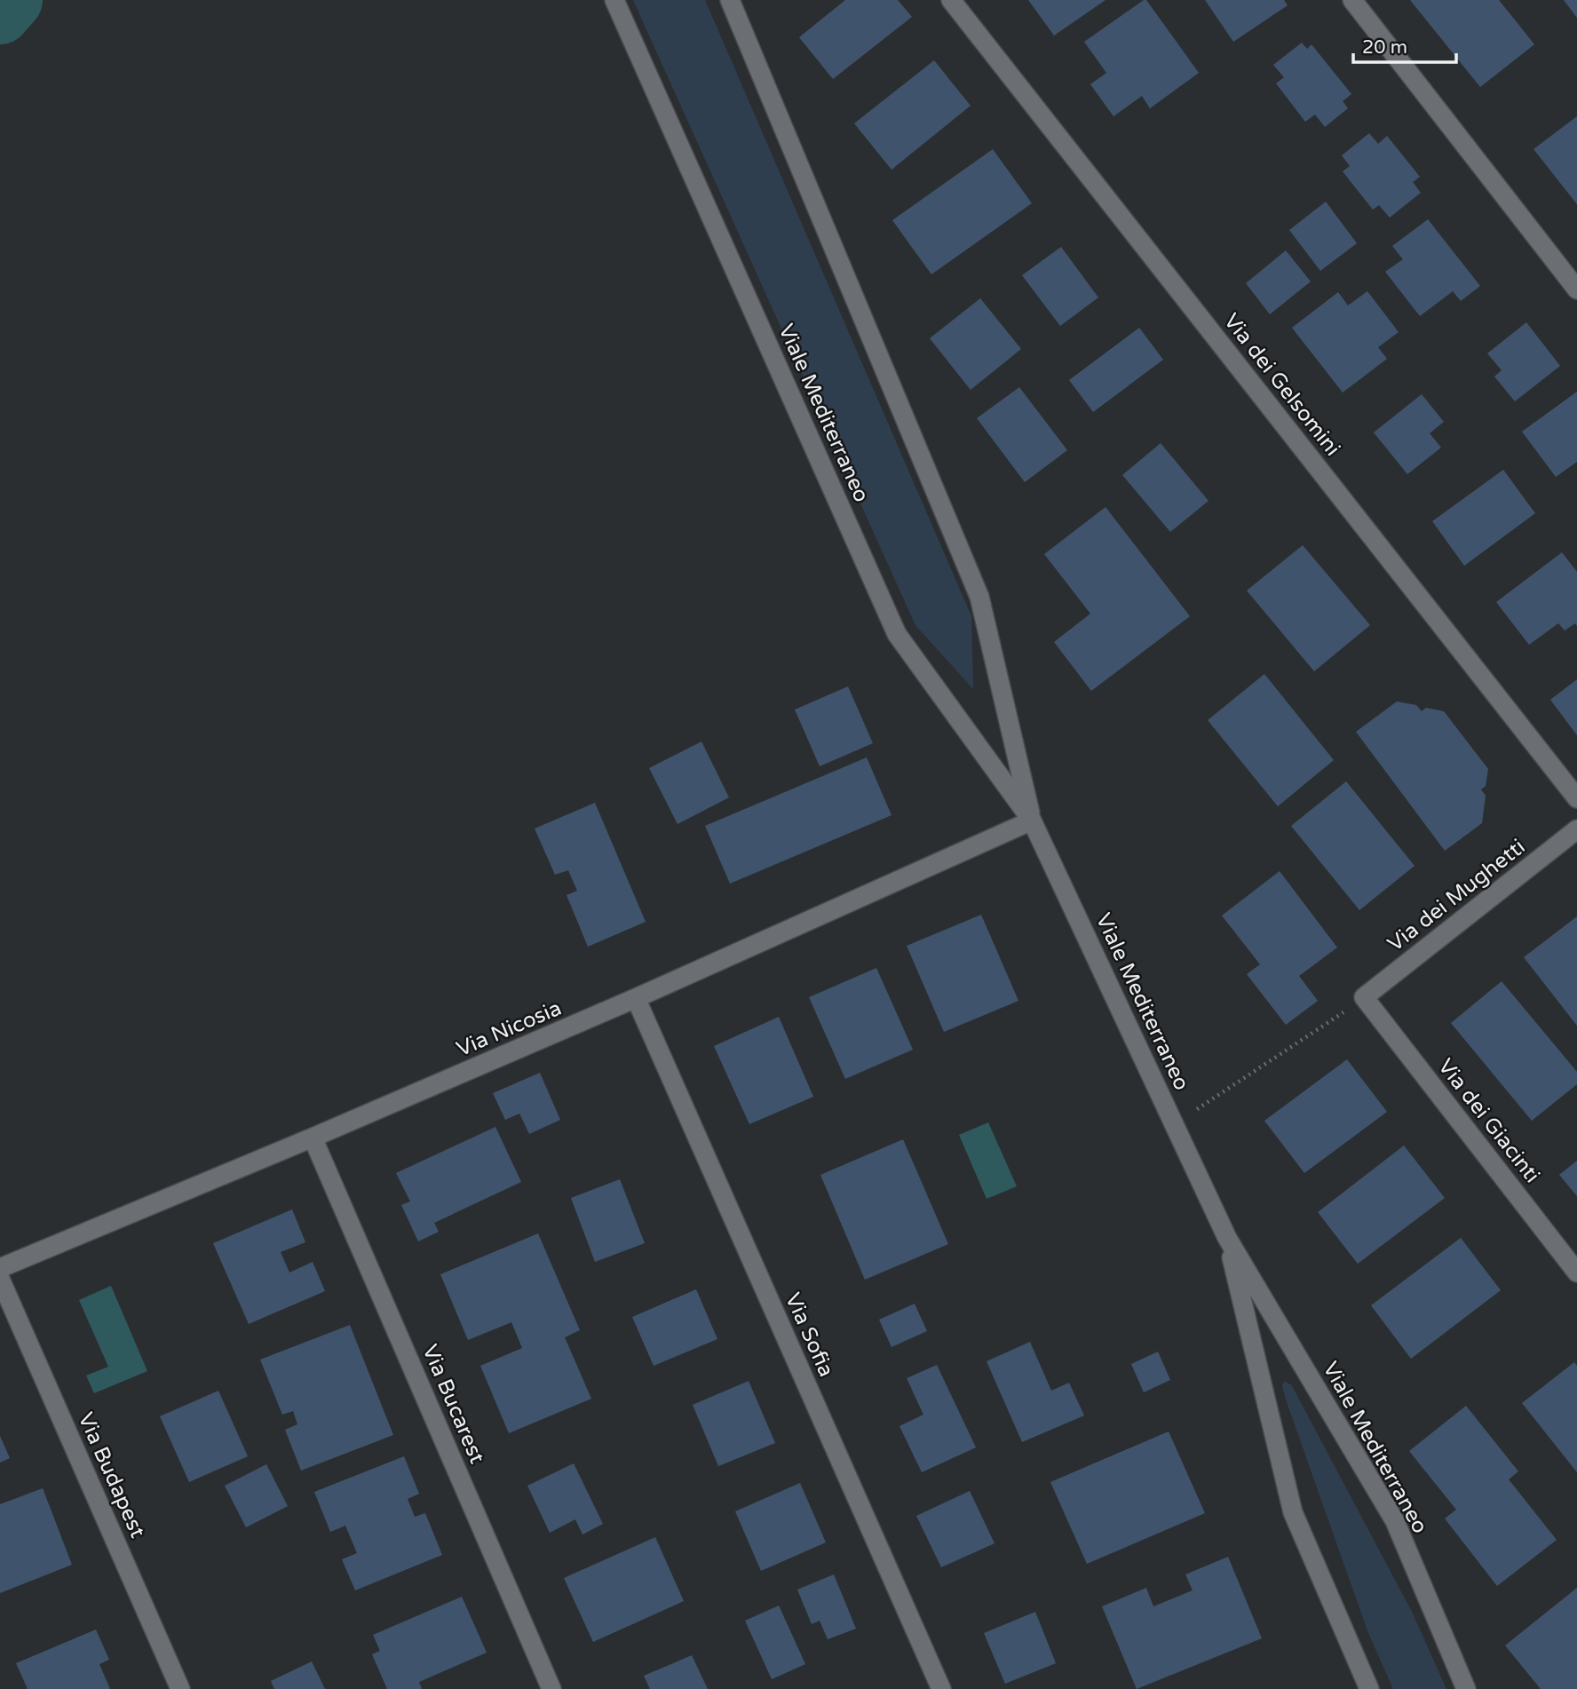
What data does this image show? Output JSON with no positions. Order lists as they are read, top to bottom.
{
  "streets": {
    "street": [
      "Via dei Gelsomini",
      "Viale Mediterraneo",
      "Via dei Mughetti",
      "Via Nicosia",
      "Via dei Giacinti",
      "Via Sofia",
      "Via Bucarest",
      "Via Budapest"
    ]
  },
  "crossings": [
    ["Viale Mediterraneo", "Via Nicosia"],
    ["Via dei Mughetti", "Via dei Giacinti"],
    ["Via Nicosia", "Via Sofia"],
    ["Via Nicosia", "Via Bucarest"]
  ],
  "scale_bar": "20 m"
}
